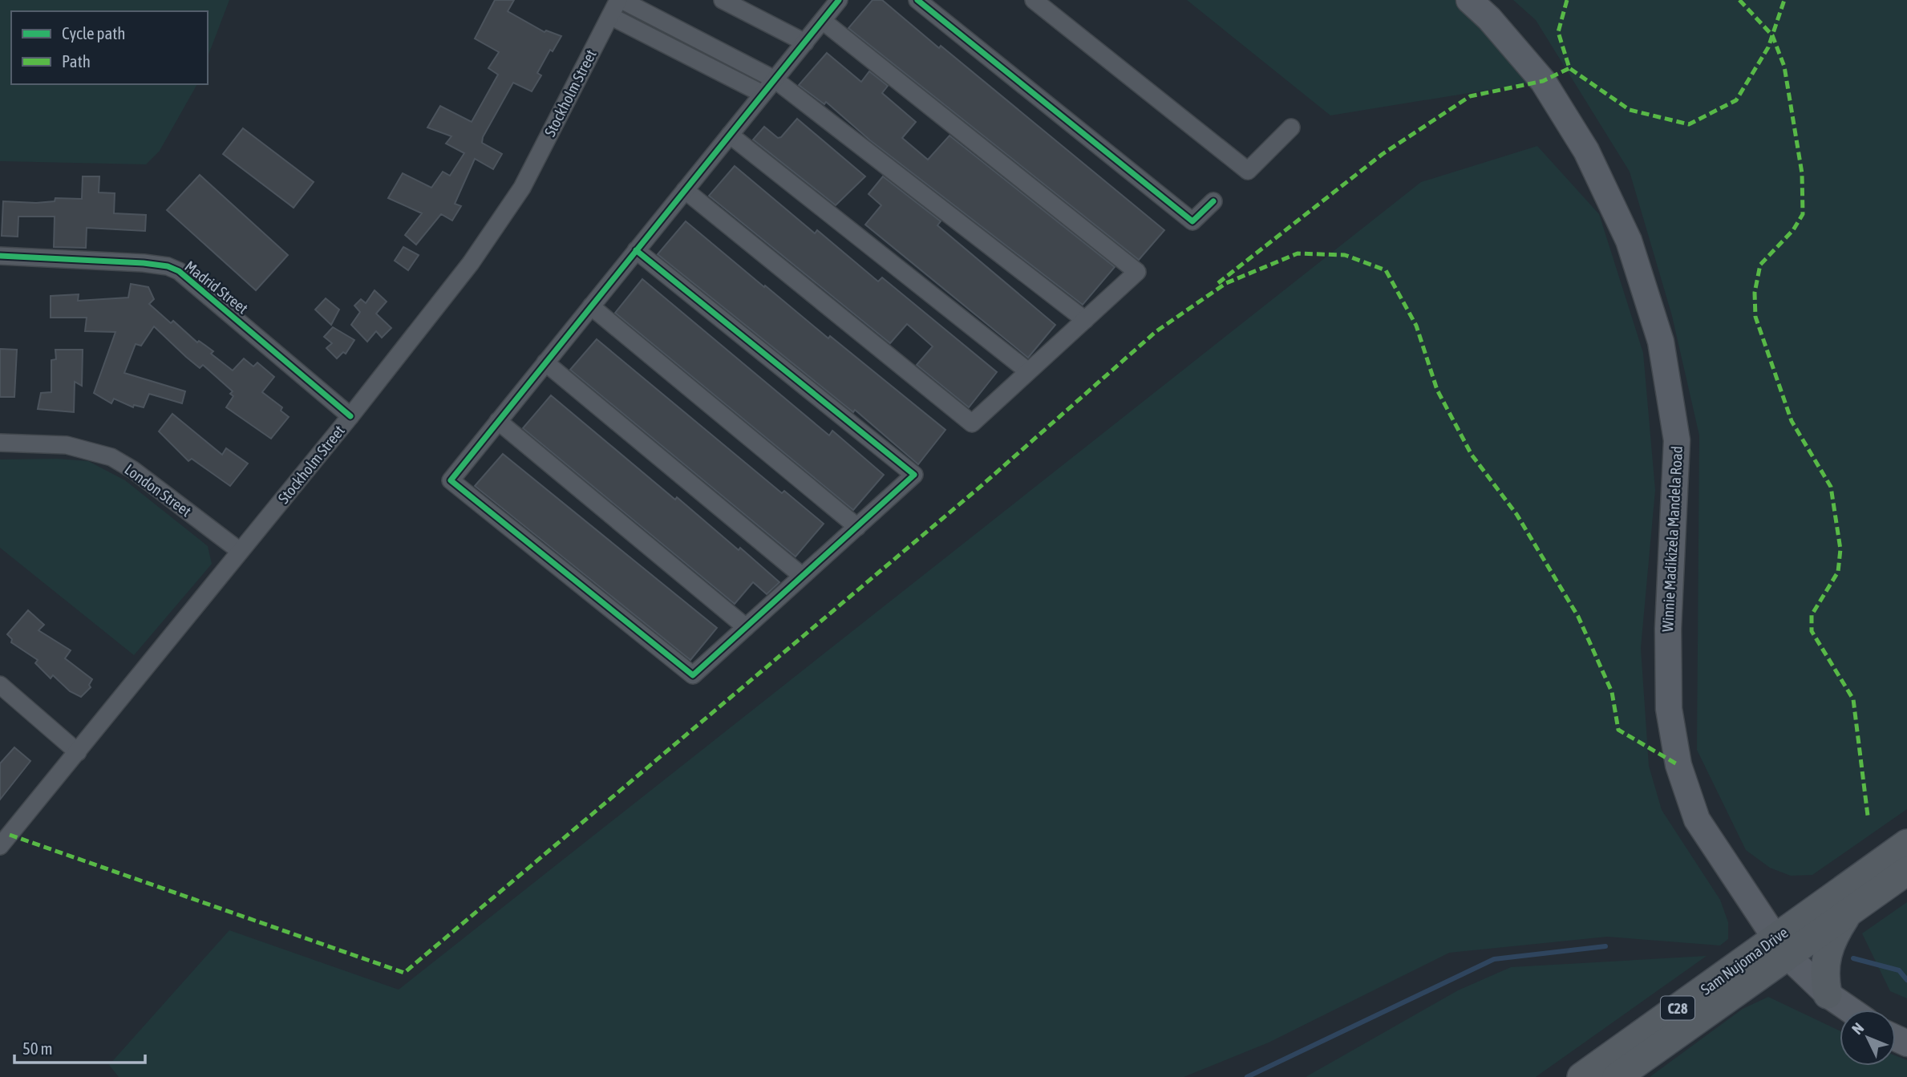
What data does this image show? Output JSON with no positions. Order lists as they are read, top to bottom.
{
  "streets": {
    "main road": ["Winnie Madikizela Mandela Road", "Sam Nujoma Drive", "C28"],
    "street": ["Stockholm Street", "Madrid Street", "London Street"]
  },
  "crossings": [
    ["Stockholm Street", "Madrid Street"],
    ["Stockholm Street", "London Street"],
    ["Winnie Madikizela Mandela Road", "Sam Nujoma Drive"]
  ],
  "legend": ["Cycle path", "Path"],
  "scale_bar": "50 m",
  "north": "top left"
}
